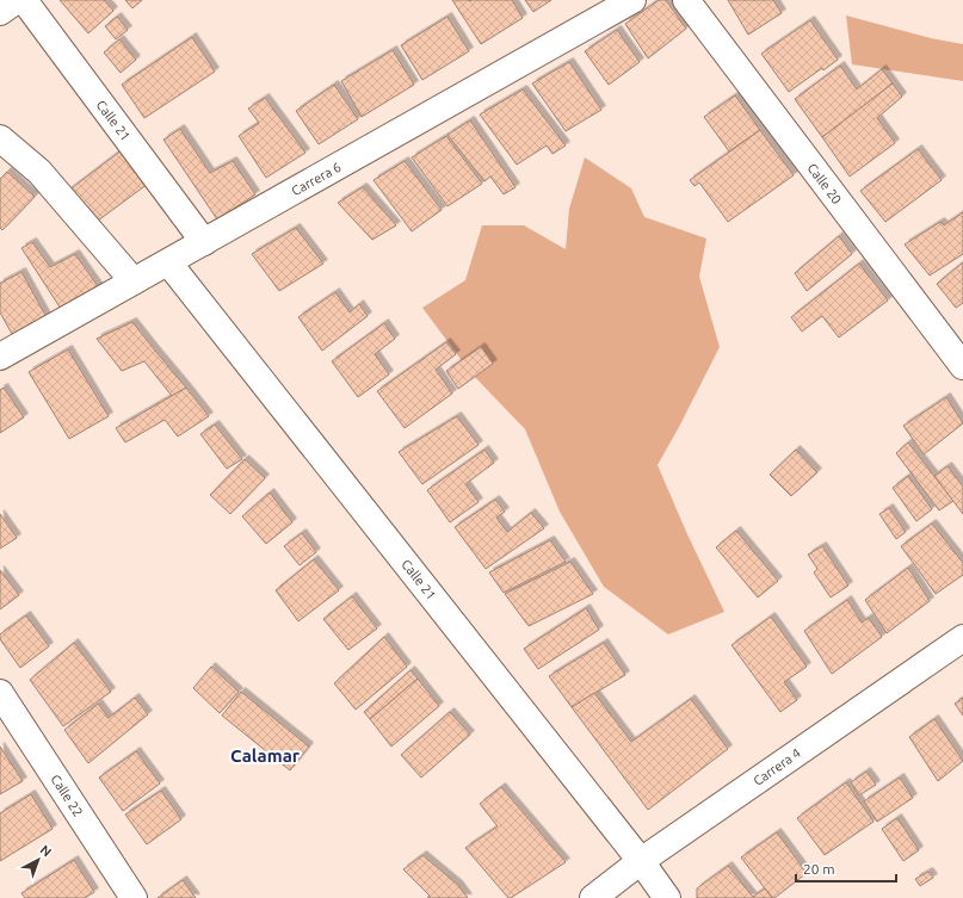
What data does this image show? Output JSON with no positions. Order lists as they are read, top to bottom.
{
  "streets": {
    "street": [
      "Calle 21",
      "Carrera 6",
      "Calle 20",
      "Carrera 4",
      "Calle 22"
    ]
  },
  "crossings": [
    ["Calle 21", "Carrera 6"],
    ["Calle 21", "Carrera 4"]
  ],
  "districts": ["Calamar"],
  "scale_bar": "20 m",
  "north": "top right"
}
